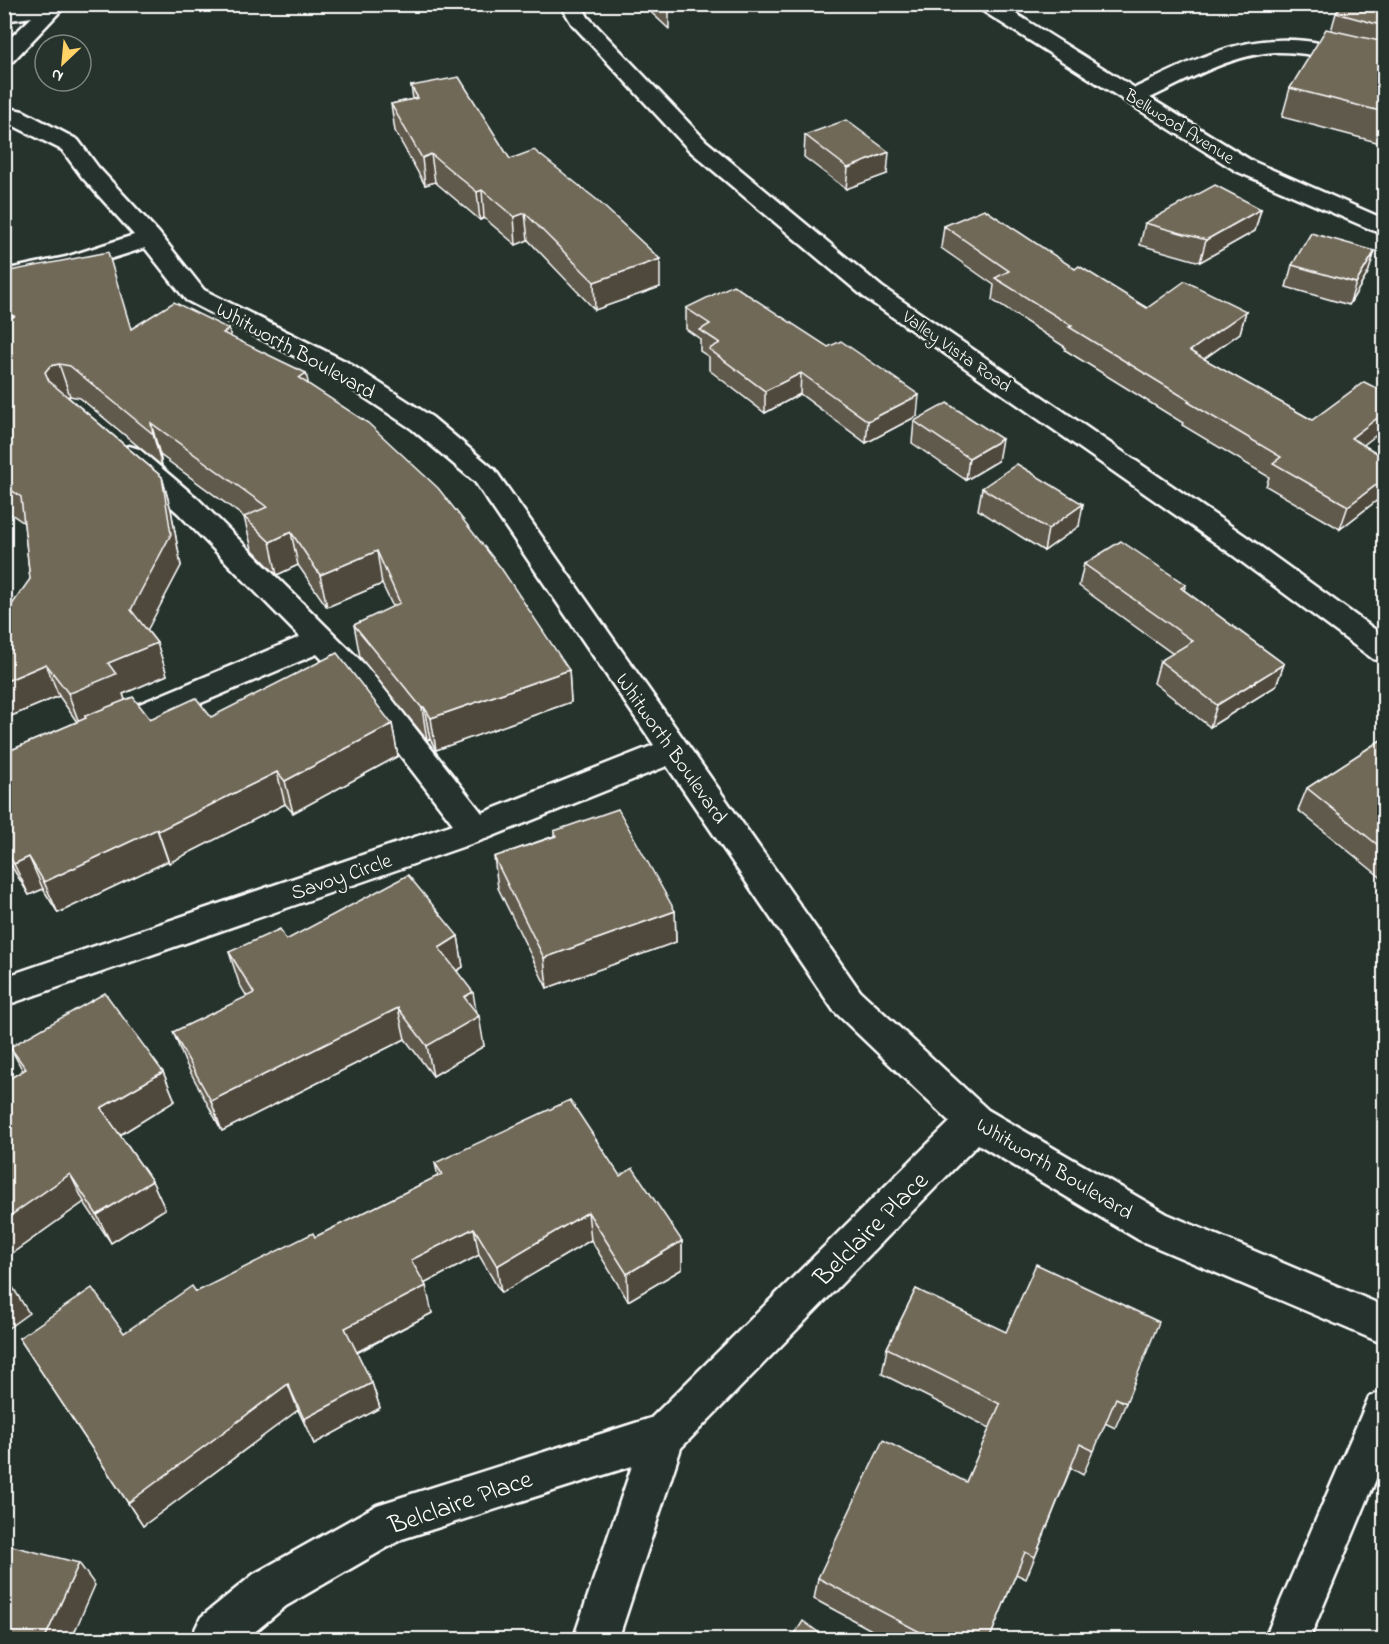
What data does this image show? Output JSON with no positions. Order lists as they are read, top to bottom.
{
  "streets": {
    "street": [
      "Bellwood Avenue",
      "Whitworth Boulevard",
      "Valley Vista Road",
      "Savoy Circle",
      "Belclaire Place"
    ]
  },
  "crossings": [
    ["Whitworth Boulevard", "Savoy Circle"],
    ["Whitworth Boulevard", "Belclaire Place"]
  ],
  "north": "bottom left"
}
